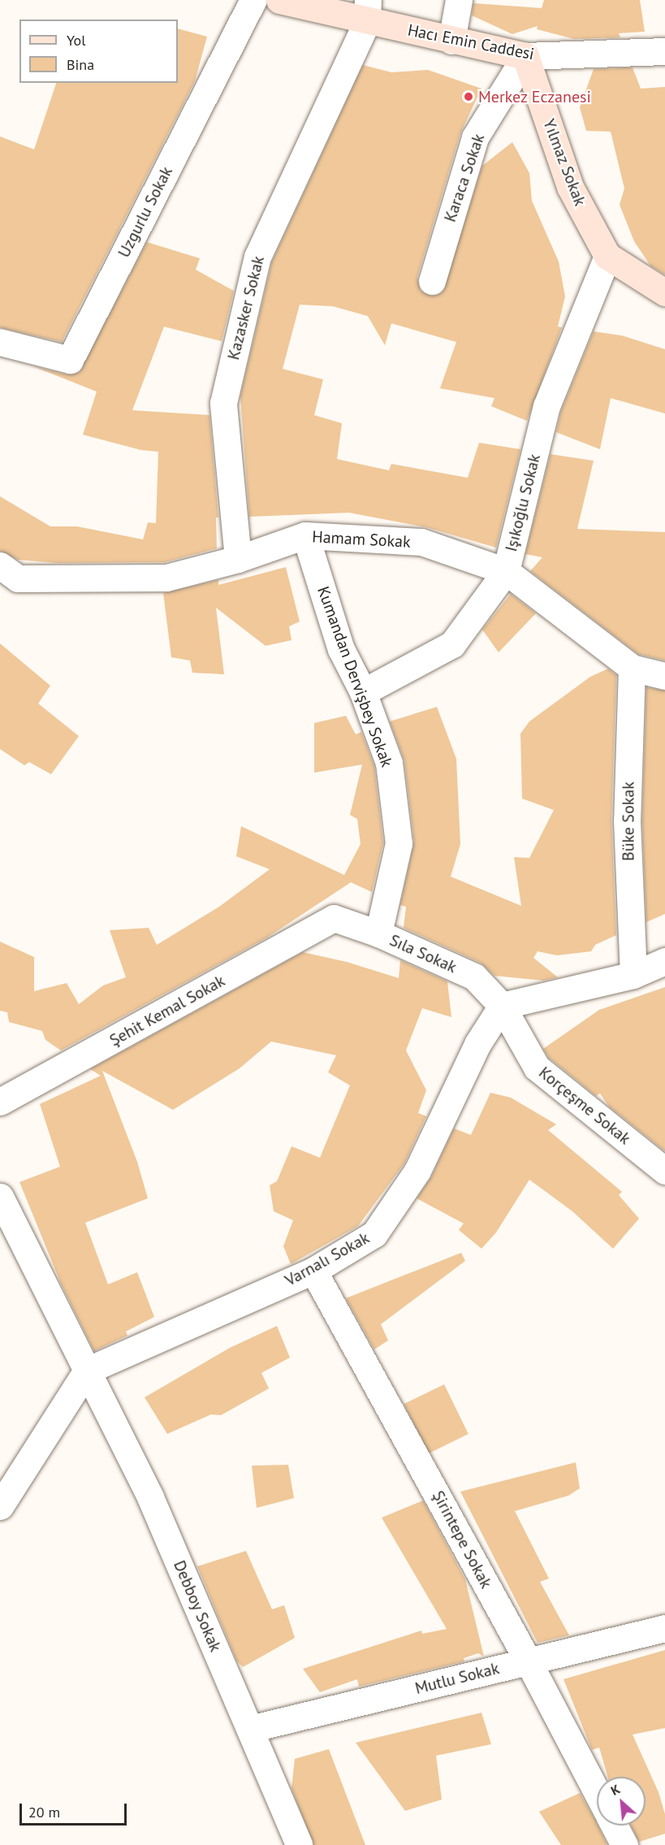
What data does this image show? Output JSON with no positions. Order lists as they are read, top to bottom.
{
  "streets": {
    "main road": ["Hacı Emin Caddesi", "Yılmaz Sokak"],
    "street": [
      "Karaca Sokak",
      "Uzgurlu Sokak",
      "Kazasker Sokak",
      "Işıkoğlu Sokak",
      "Hamam Sokak",
      "Kumandan Dervişbey Sokak",
      "Büke Sokak",
      "Sıla Sokak",
      "Şehit Kemal Sokak",
      "Korçeşme Sokak",
      "Varnalı Sokak",
      "Şirintepe Sokak",
      "Debboy Sokak",
      "Mutlu Sokak"
    ]
  },
  "crossings": [
    ["Hacı Emin Caddesi", "Yılmaz Sokak"],
    ["Hacı Emin Caddesi", "Karaca Sokak"],
    ["Hacı Emin Caddesi", "Kazasker Sokak"],
    ["Yılmaz Sokak", "Karaca Sokak"],
    ["Yılmaz Sokak", "Işıkoğlu Sokak"],
    ["Kazasker Sokak", "Hamam Sokak"],
    ["Işıkoğlu Sokak", "Hamam Sokak"],
    ["Işıkoğlu Sokak", "Kumandan Dervişbey Sokak"],
    ["Hamam Sokak", "Kumandan Dervişbey Sokak"],
    ["Hamam Sokak", "Büke Sokak"],
    ["Kumandan Dervişbey Sokak", "Sıla Sokak"],
    ["Sıla Sokak", "Şehit Kemal Sokak"],
    ["Sıla Sokak", "Korçeşme Sokak"],
    ["Sıla Sokak", "Varnalı Sokak"],
    ["Korçeşme Sokak", "Varnalı Sokak"],
    ["Varnalı Sokak", "Şirintepe Sokak"],
    ["Varnalı Sokak", "Debboy Sokak"],
    ["Şirintepe Sokak", "Mutlu Sokak"],
    ["Debboy Sokak", "Mutlu Sokak"]
  ],
  "places": ["Merkez Eczanesi"],
  "legend": ["Yol", "Bina"],
  "scale_bar": "20 m",
  "north": "top left"
}
